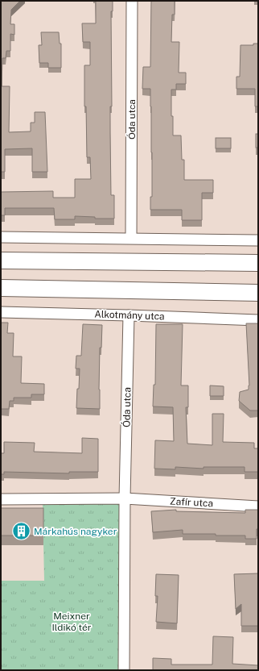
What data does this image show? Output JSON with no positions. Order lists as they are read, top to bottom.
{
  "streets": {
    "street": ["Óda utca", "Alkotmány utca", "Zafír utca"]
  },
  "crossings": [
    ["Óda utca", "Alkotmány utca"],
    ["Óda utca", "Zafír utca"]
  ],
  "parks": ["Meixner Ildikó tér"],
  "places": {
    "building": ["Márkahús nagyker"]
  }
}
